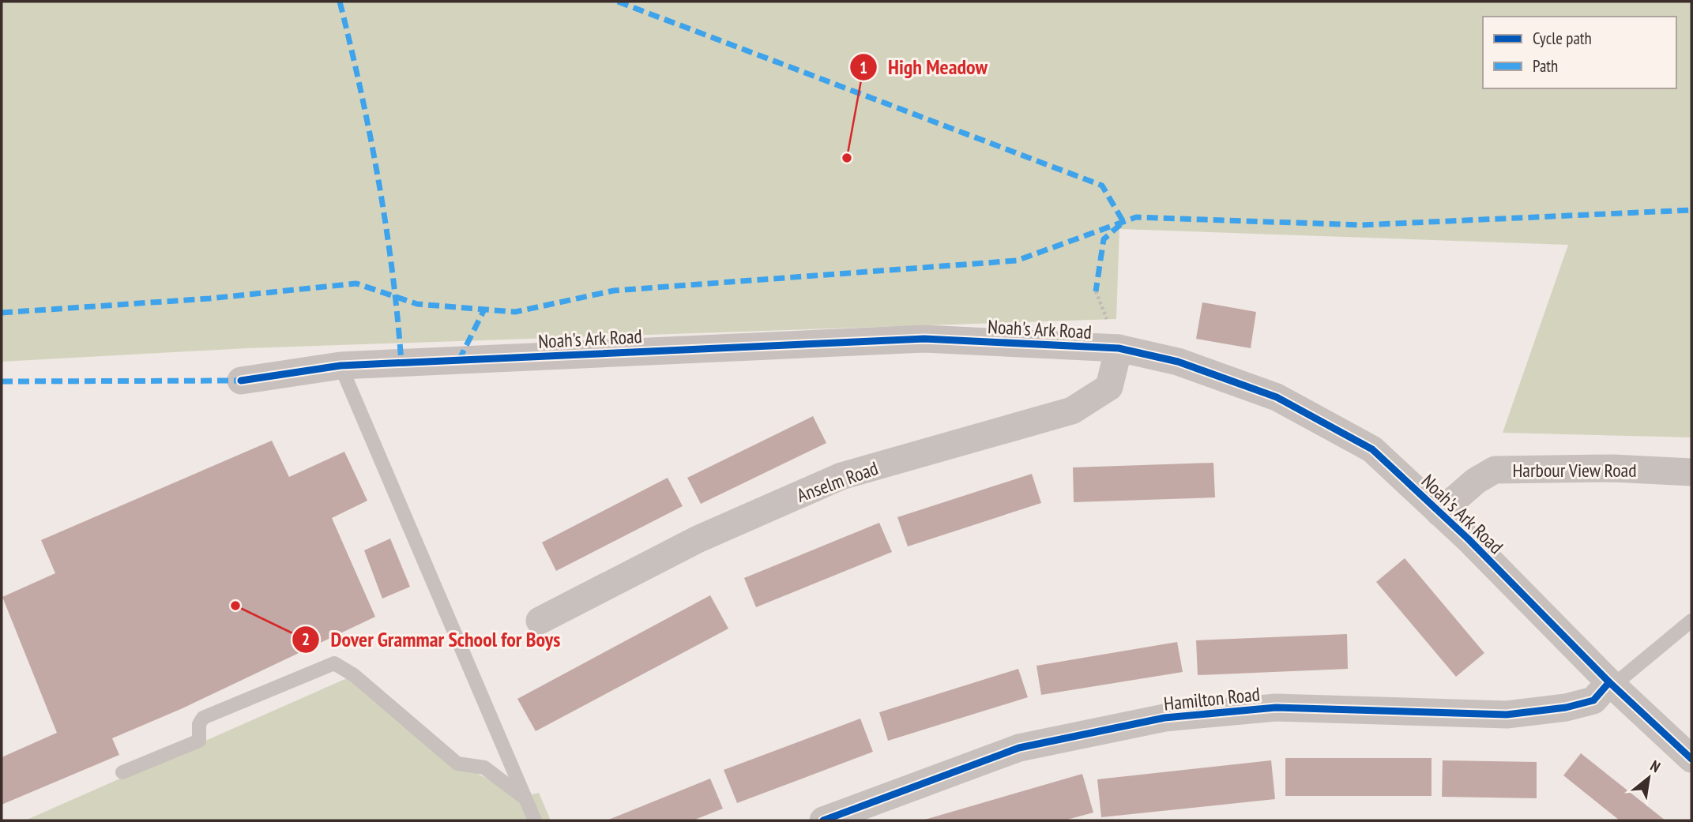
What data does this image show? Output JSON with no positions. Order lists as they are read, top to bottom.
{
  "streets": {
    "street": [
      "Noah's Ark Road",
      "Harbour View Road",
      "Anselm Road",
      "Hamilton Road"
    ]
  },
  "crossings": [
    ["Noah's Ark Road", "Harbour View Road"],
    ["Noah's Ark Road", "Anselm Road"],
    ["Noah's Ark Road", "Hamilton Road"]
  ],
  "places": ["High Meadow", "Dover Grammar School for Boys"],
  "legend": ["Cycle path", "Path"],
  "north": "top right"
}
